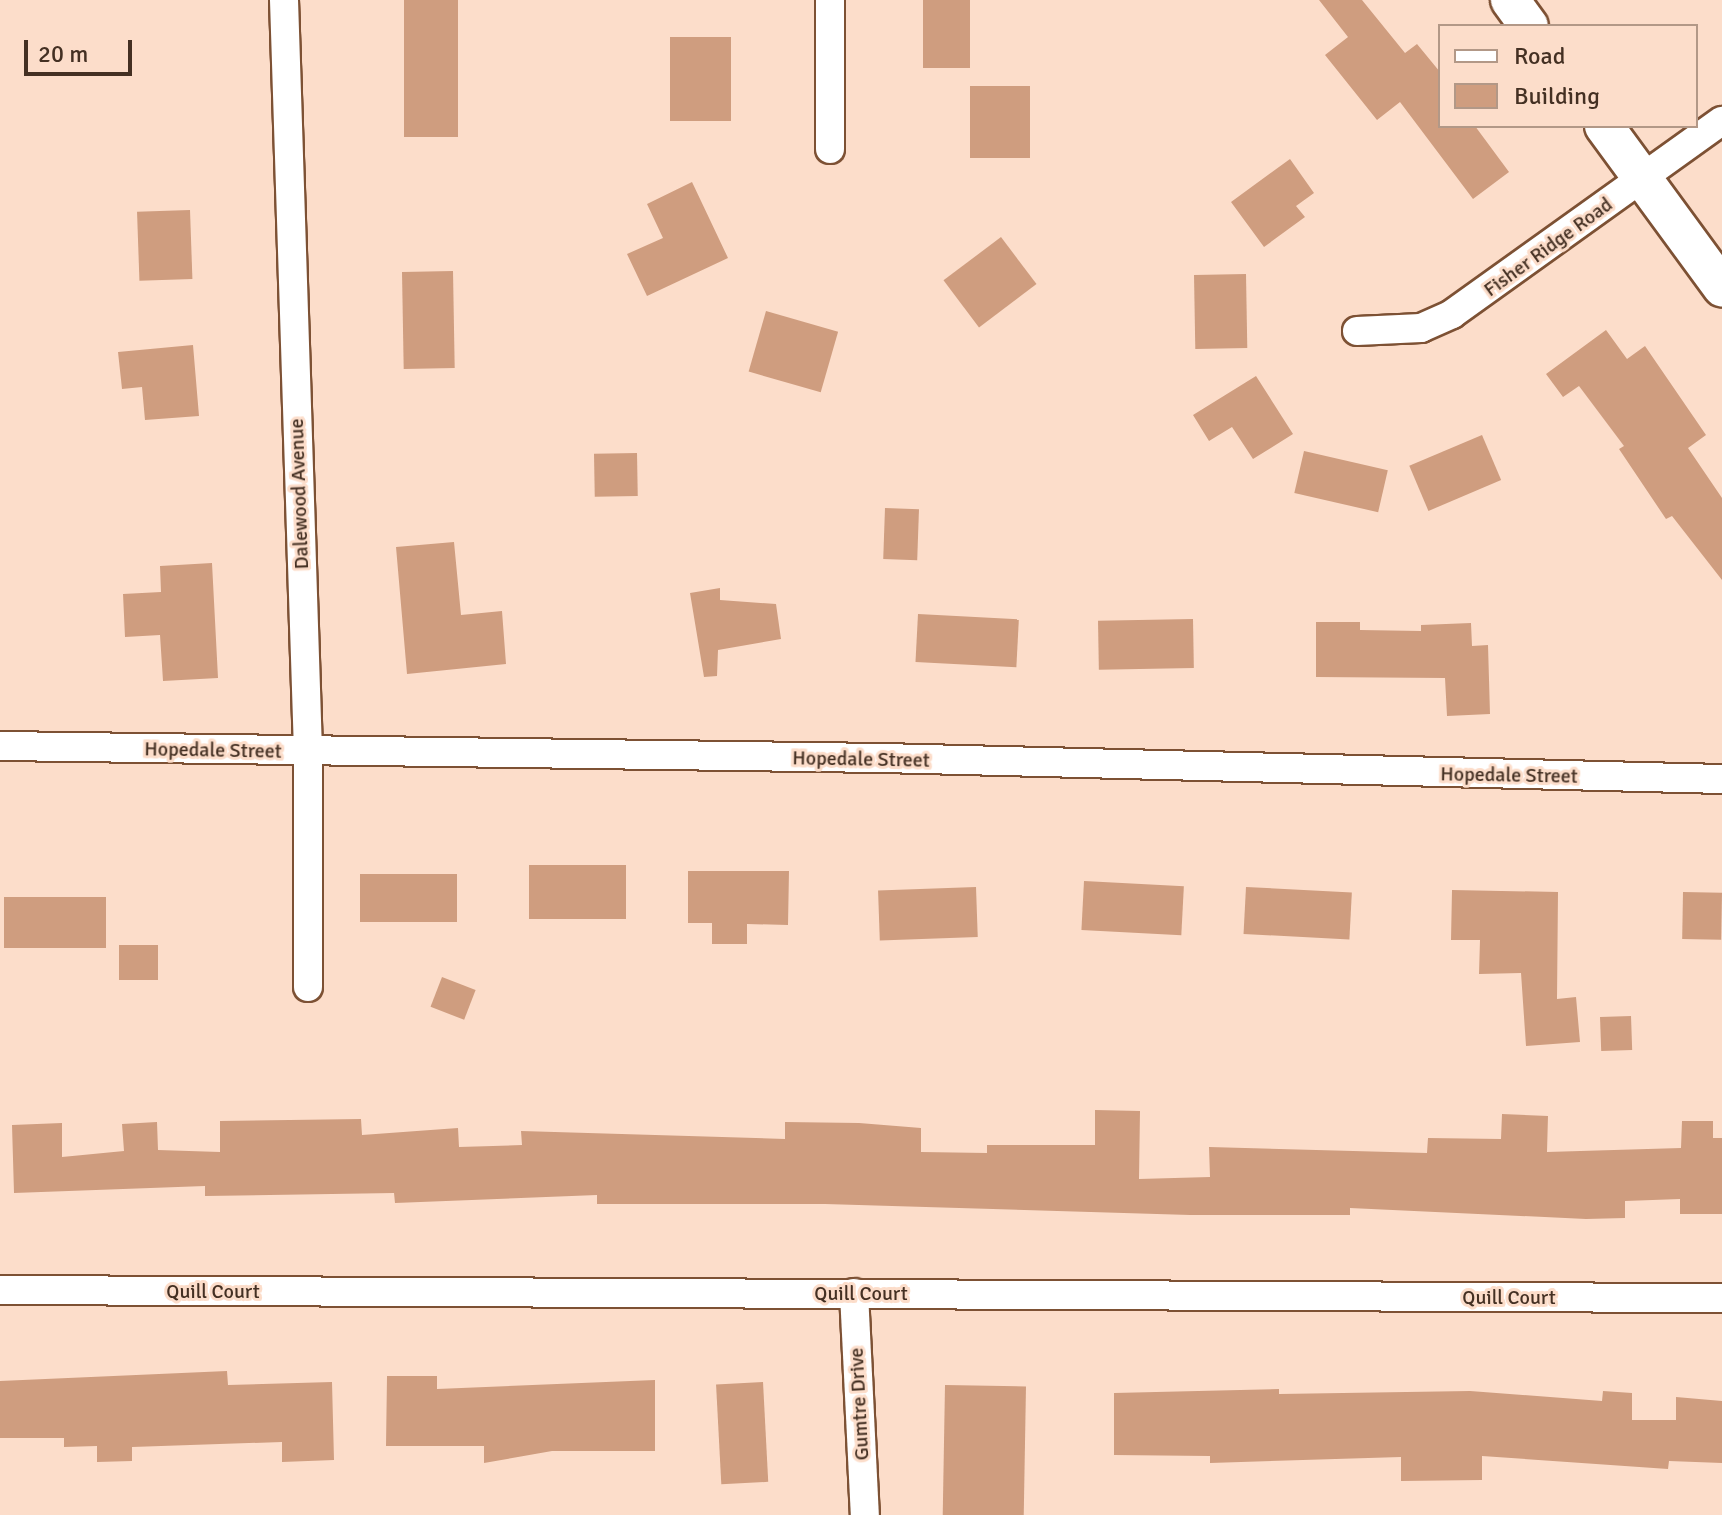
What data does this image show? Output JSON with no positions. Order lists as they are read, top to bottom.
{
  "streets": {
    "street": [
      "Fisher Ridge Road",
      "Dalewood Avenue",
      "Hopedale Street",
      "Quill Court",
      "Gumtre Drive"
    ]
  },
  "crossings": [
    ["Dalewood Avenue", "Hopedale Street"],
    ["Quill Court", "Gumtre Drive"]
  ],
  "legend": ["Road", "Building"],
  "scale_bar": "20 m"
}
